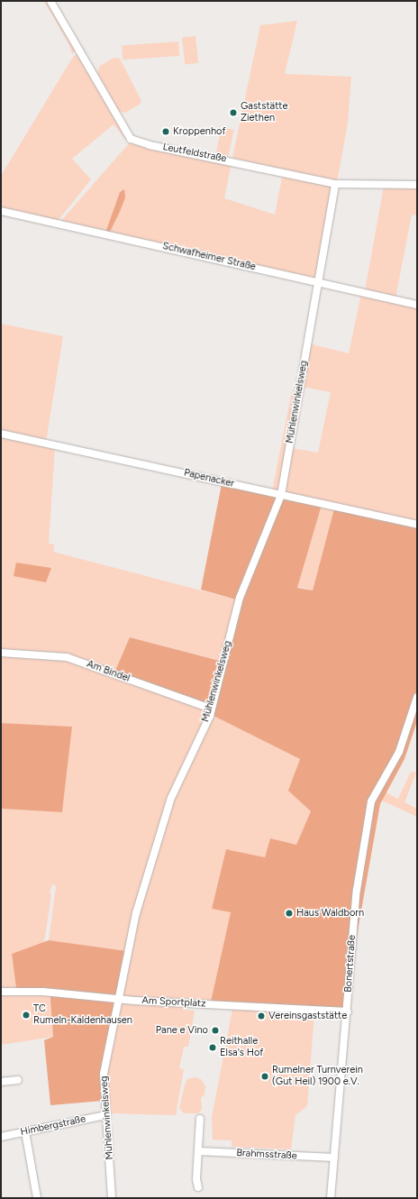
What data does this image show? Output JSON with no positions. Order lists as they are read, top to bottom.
{
  "streets": {
    "street": [
      "Leutfeldstraße",
      "Schwafheimer Straße",
      "Mühlenwinkelsweg",
      "Papenacker",
      "Am Bindel",
      "Bonertstraße",
      "Am Sportplatz",
      "Himbergstraße",
      "Brahmsstraße"
    ]
  },
  "crossings": [
    ["Leutfeldstraße", "Mühlenwinkelsweg"],
    ["Schwafheimer Straße", "Mühlenwinkelsweg"],
    ["Mühlenwinkelsweg", "Papenacker"],
    ["Mühlenwinkelsweg", "Am Bindel"],
    ["Mühlenwinkelsweg", "Am Sportplatz"],
    ["Mühlenwinkelsweg", "Himbergstraße"],
    ["Bonertstraße", "Am Sportplatz"],
    ["Bonertstraße", "Brahmsstraße"]
  ],
  "places": [
    "Gaststätte Ziethen",
    "Kroppenhof",
    "Haus Waldborn",
    "TC Rumeln-Kaldenhausen",
    "Vereinsgaststätte",
    "Pane e Vino",
    "Reithalle Elsa's Hof",
    "Rumelner Turnverein (Gut Heil) 1900 e.V."
  ]
}
